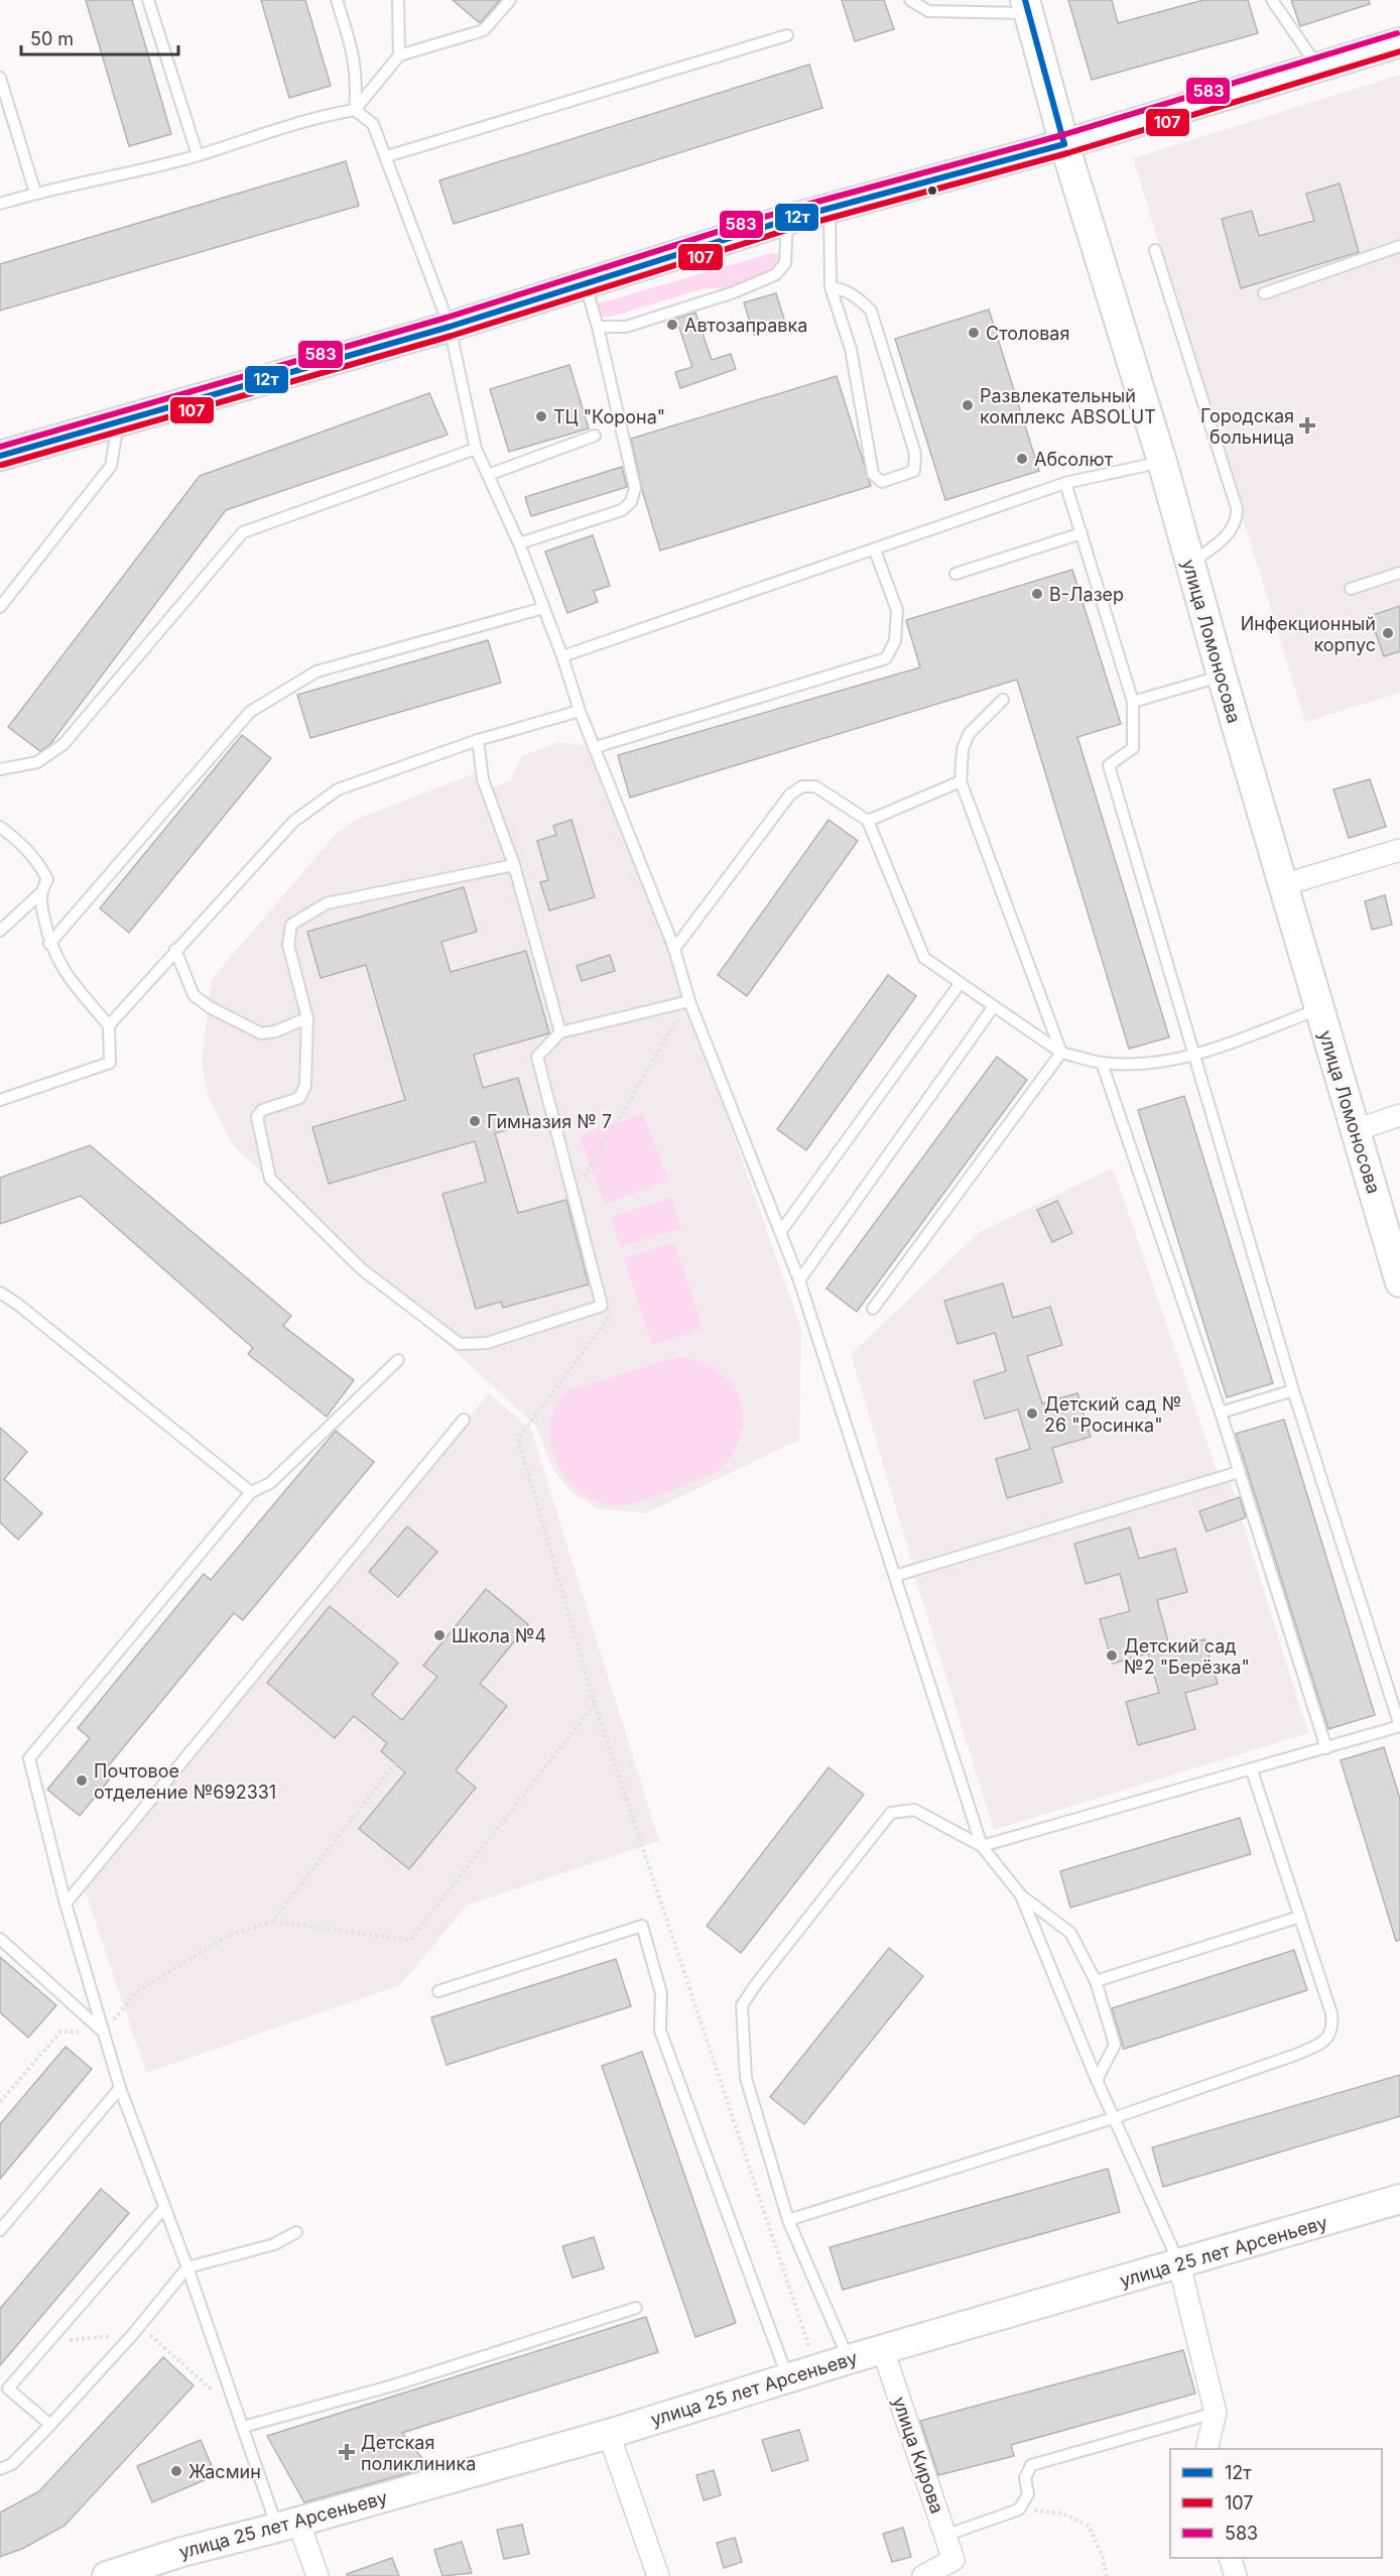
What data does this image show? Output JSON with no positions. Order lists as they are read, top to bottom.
{
  "streets": {
    "main road": ["улица Ломоносова", "улица 25 лет Арсеньеву"],
    "street": ["улица Кирова"]
  },
  "crossings": [
    ["улица 25 лет Арсеньеву", "улица Кирова"]
  ],
  "places": {
    "other": [
      "Автозаправка",
      "Столовая",
      "Развлекательный комплекс ABSOLUT",
      "ТЦ \"Корона\"",
      "Абсолют",
      "В-Лазер",
      "Инфекционный корпус",
      "Гимназия № 7",
      "Детский сад № 26 \"Росинка\"",
      "Школа №4",
      "Детский сад №2 \"Берёзка\"",
      "Почтовое отделение №692331",
      "Жасмин"
    ],
    "health": ["Городская больница", "Детская поликлиника"]
  },
  "lines": ["transit line 12т", "transit line 583", "transit line 107"],
  "legend": ["12т", "107", "583"],
  "scale_bar": "50 m"
}
